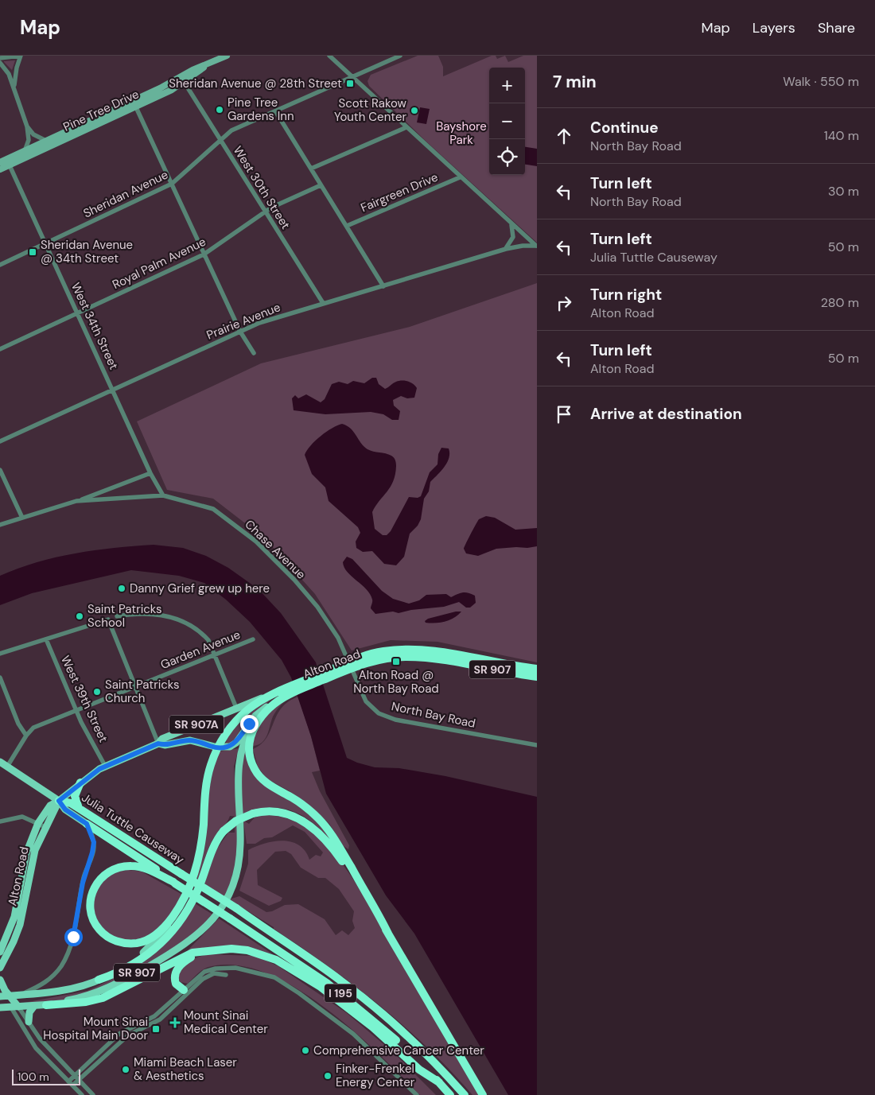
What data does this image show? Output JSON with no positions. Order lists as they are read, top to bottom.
{
  "streets": {
    "highway": [
      "Alton Road",
      "SR 907",
      "Julia Tuttle Causeway",
      "I 195"
    ],
    "main road": ["Pine Tree Drive", "SR 907A"],
    "street": [
      "West 30th Street",
      "Fairgreen Drive",
      "Sheridan Avenue",
      "Royal Palm Avenue",
      "Prairie Avenue",
      "West 34th Street",
      "Chase Avenue",
      "Garden Avenue",
      "West 39th Street",
      "North Bay Road"
    ]
  },
  "crossings": [
    ["Pine Tree Drive", "West 30th Street"],
    ["Pine Tree Drive", "West 34th Street"],
    ["West 30th Street", "Sheridan Avenue"],
    ["West 30th Street", "Royal Palm Avenue"],
    ["West 30th Street", "Prairie Avenue"],
    ["Sheridan Avenue", "West 34th Street"],
    ["Royal Palm Avenue", "West 34th Street"],
    ["Prairie Avenue", "West 34th Street"],
    ["West 34th Street", "Chase Avenue"],
    ["Chase Avenue", "Alton Road"],
    ["Chase Avenue", "North Bay Road"],
    ["Garden Avenue", "West 39th Street"],
    ["Alton Road", "SR 907"],
    ["Alton Road", "West 39th Street"],
    ["Alton Road", "North Bay Road"],
    ["Alton Road", "Julia Tuttle Causeway"]
  ],
  "parks": ["Bayshore Park"],
  "places": {
    "transit": [
      "Sheridan Avenue @ 28th Street",
      "Sheridan Avenue @ 34th Street",
      "Alton Road @ North Bay Road",
      "Mount Sinai Hospital Main Door"
    ],
    "other": [
      "Pine Tree Gardens Inn",
      "Scott Rakow Youth Center",
      "Danny Grief grew up here",
      "Saint Patricks School",
      "Saint Patricks Church",
      "Comprehensive Cancer Center",
      "Miami Beach Laser & Aesthetics",
      "Finker-Frenkel Energy Center"
    ],
    "health": ["Mount Sinai Medical Center"]
  },
  "scale_bar": "100 m",
  "page": {
    "header": "Map",
    "nav": ["Map", "Layers", "Share"],
    "heading": ["7 min", "Walk · 550 m"],
    "map_buttons": ["+", "−"],
    "list": [
      ["Continue", "North Bay Road", "140 m"],
      ["Turn left", "North Bay Road", "30 m"],
      ["Turn left", "Julia Tuttle Causeway", "50 m"],
      ["Turn right", "Alton Road", "280 m"],
      ["Turn left", "Alton Road", "50 m"],
      "Arrive at destination"
    ],
    "scale": "100 m"
  }
}
